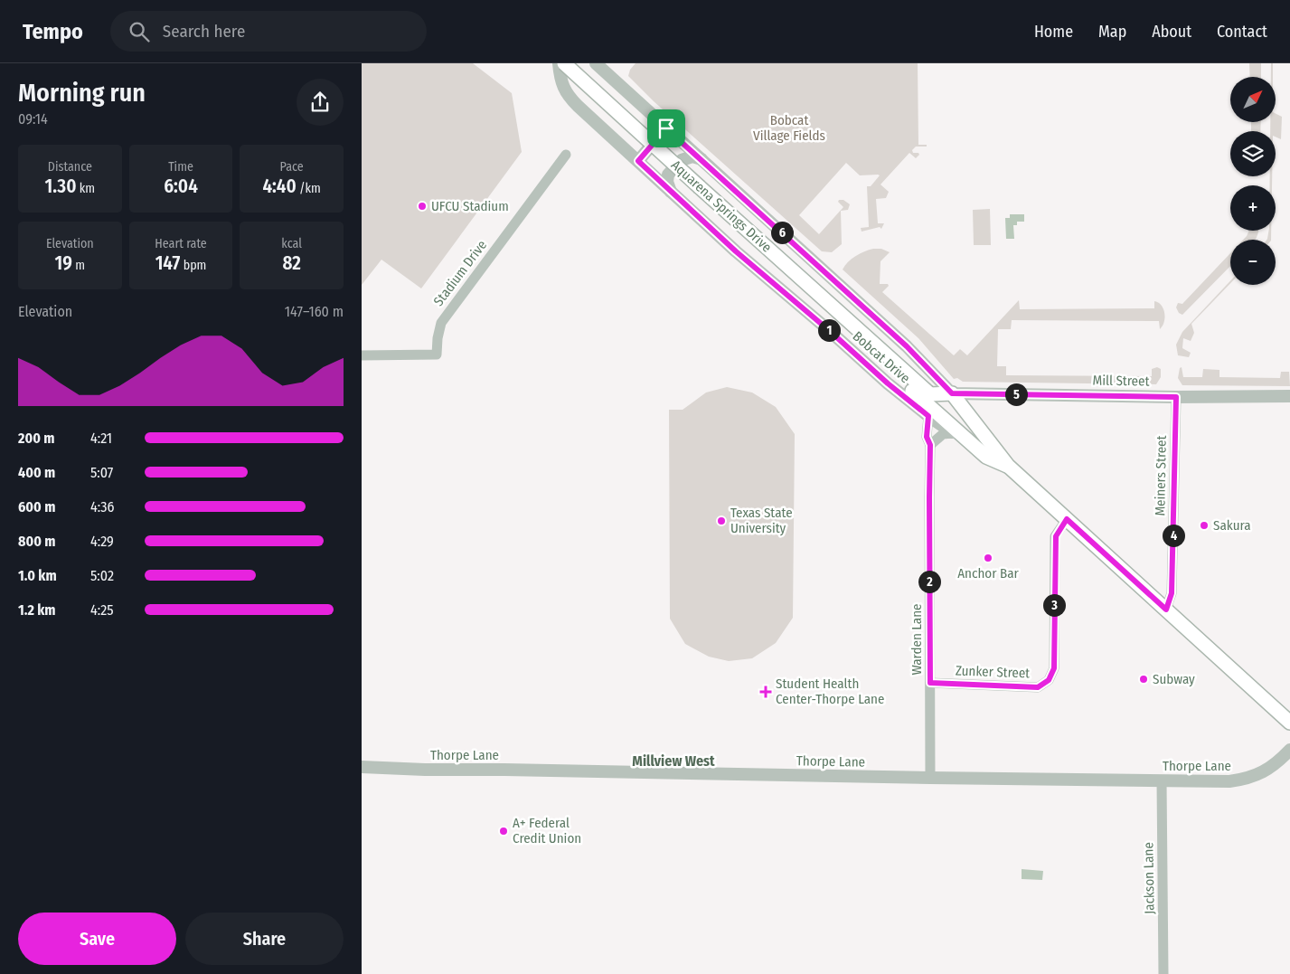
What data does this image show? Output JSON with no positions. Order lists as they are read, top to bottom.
{
  "streets": {
    "main road": ["Aquarena Springs Drive"],
    "street": [
      "Stadium Drive",
      "Bobcat Drive",
      "Mill Street",
      "Meiners Street",
      "Warden Lane",
      "Zunker Street",
      "Thorpe Lane",
      "Jackson Lane"
    ]
  },
  "crossings": [
    ["Aquarena Springs Drive", "Bobcat Drive"],
    ["Aquarena Springs Drive", "Mill Street"],
    ["Aquarena Springs Drive", "Meiners Street"],
    ["Aquarena Springs Drive", "Zunker Street"],
    ["Bobcat Drive", "Mill Street"],
    ["Bobcat Drive", "Warden Lane"],
    ["Mill Street", "Meiners Street"],
    ["Warden Lane", "Zunker Street"],
    ["Warden Lane", "Thorpe Lane"],
    ["Thorpe Lane", "Jackson Lane"]
  ],
  "districts": ["Millview West"],
  "parks": ["Bobcat Village Fields"],
  "places": {
    "other": [
      "UFCU Stadium",
      "Texas State University",
      "Sakura",
      "Anchor Bar",
      "Subway",
      "A+ Federal Credit Union"
    ],
    "health": ["Student Health Center-Thorpe Lane"]
  },
  "north": "top right",
  "page": {
    "header": "Tempo",
    "search": "Search here",
    "nav": [
      "Home",
      "Map",
      "About",
      "Contact"
    ],
    "heading": ["Morning run", "09:14"],
    "map_buttons": ["+", "−"],
    "stats": [
      ["Distance", "1.30 km"],
      ["Time", "6:04"],
      ["Pace", "4:40 /km"],
      ["Elevation", "19 m"],
      ["Heart rate", "147 bpm"],
      ["kcal", "82"]
    ],
    "pins": [
      "6",
      "1",
      "5",
      "4",
      "2",
      "3"
    ],
    "chart": ["Elevation", "147–160 m"],
    "list": [
      {
        "name": "200 m",
        "note": "4:21"
      },
      {
        "name": "400 m",
        "note": "5:07"
      },
      {
        "name": "600 m",
        "note": "4:36"
      },
      {
        "name": "800 m",
        "note": "4:29"
      },
      {
        "name": "1.0 km",
        "note": "5:02"
      },
      {
        "name": "1.2 km",
        "note": "4:25"
      }
    ],
    "buttons": ["Save", "Share"]
  }
}
